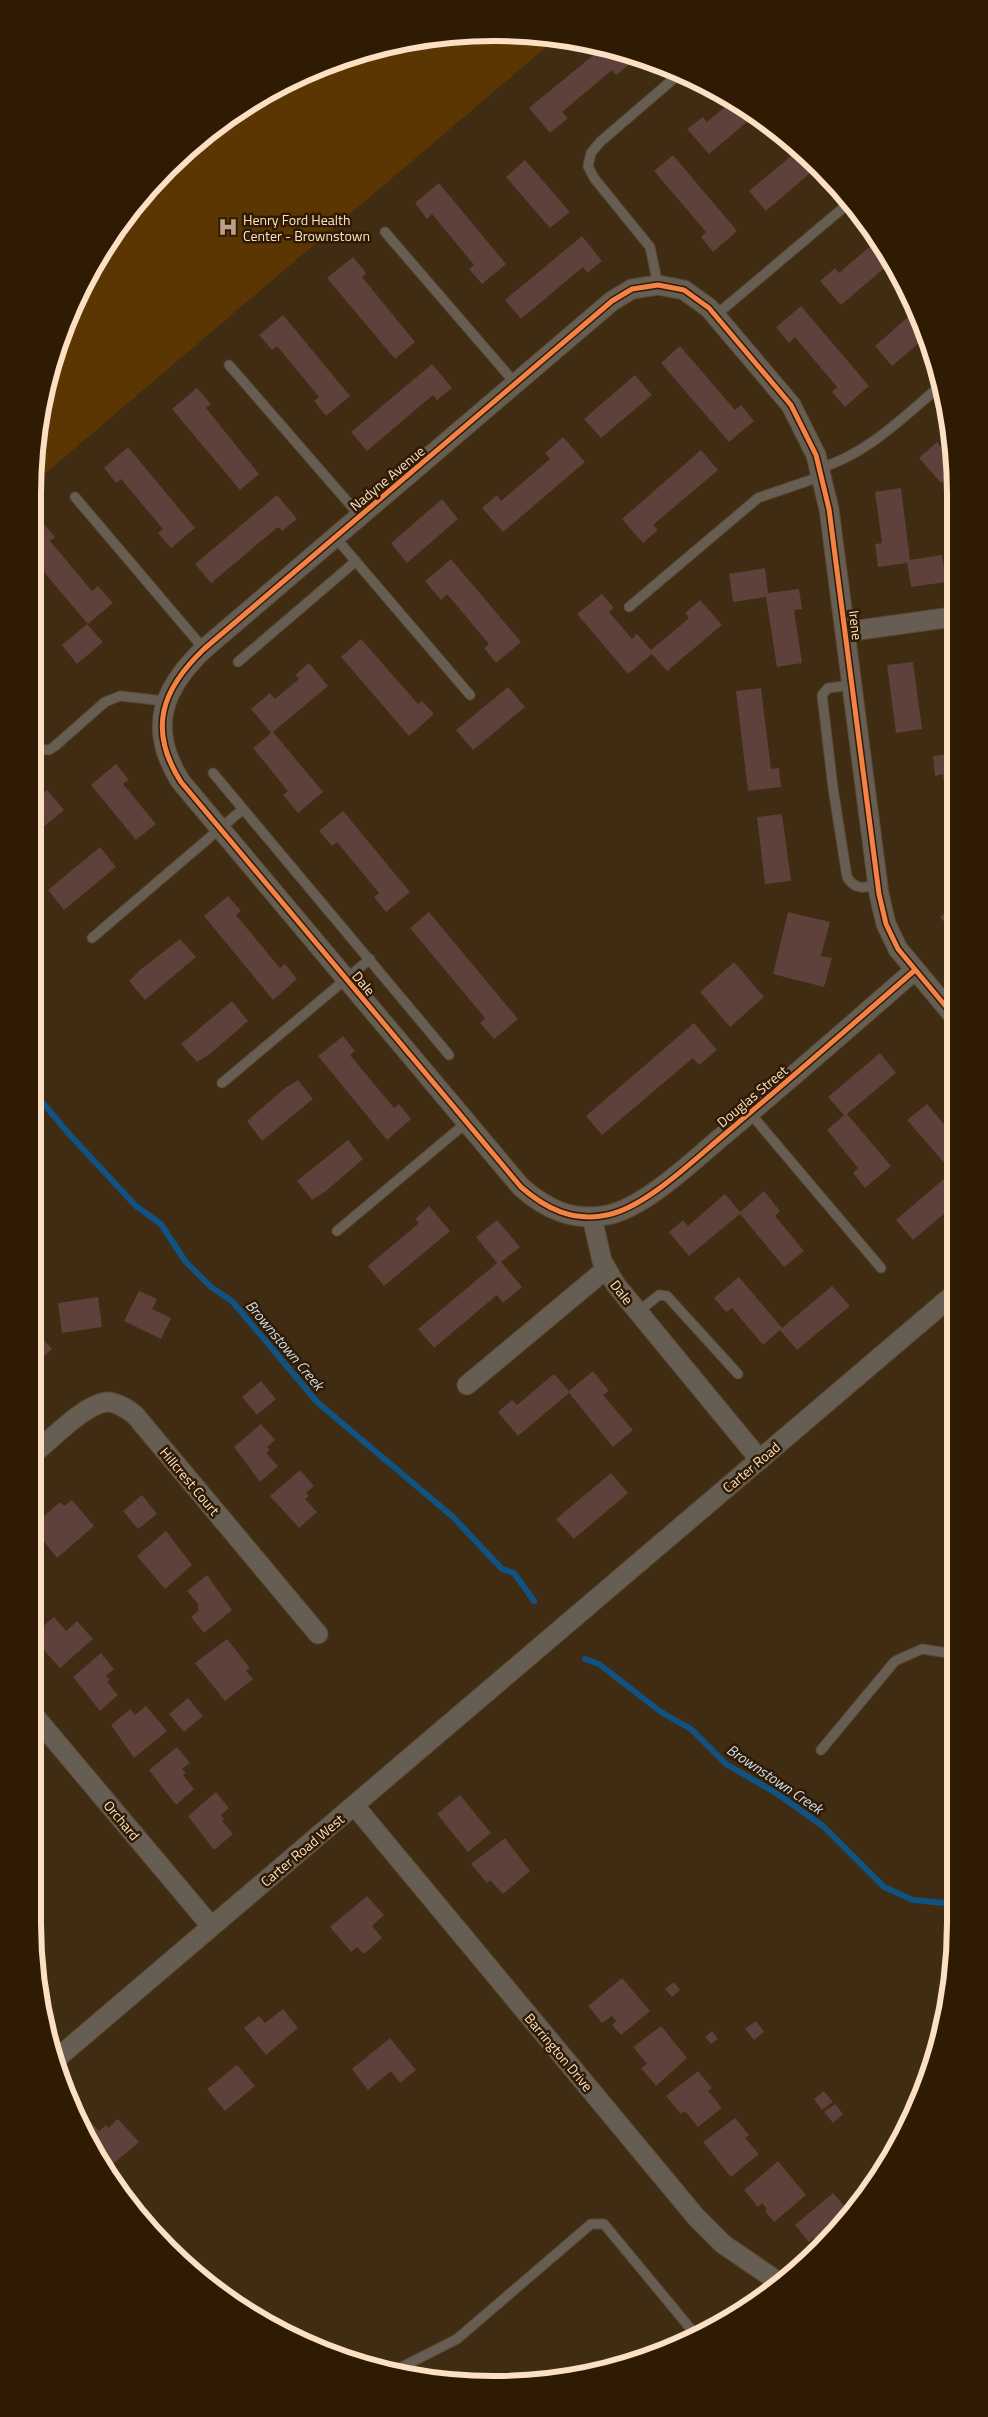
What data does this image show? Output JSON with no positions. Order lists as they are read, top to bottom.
{
  "streets": {
    "street": [
      "Nadyne Avenue",
      "Irene",
      "Dale",
      "Douglas Street",
      "Carter Road",
      "Hillcrest Court",
      "Orchard",
      "Carter Road West",
      "Barrington Drive"
    ]
  },
  "crossings": [
    ["Nadyne Avenue", "Irene"],
    ["Nadyne Avenue", "Dale"],
    ["Irene", "Douglas Street"],
    ["Dale", "Douglas Street"],
    ["Dale", "Carter Road"],
    ["Carter Road", "Carter Road West"],
    ["Orchard", "Carter Road West"],
    ["Carter Road West", "Barrington Drive"]
  ],
  "water": ["Brownstown Creek"],
  "places": {
    "hospital": ["Henry Ford Health Center - Brownstown"]
  }
}
